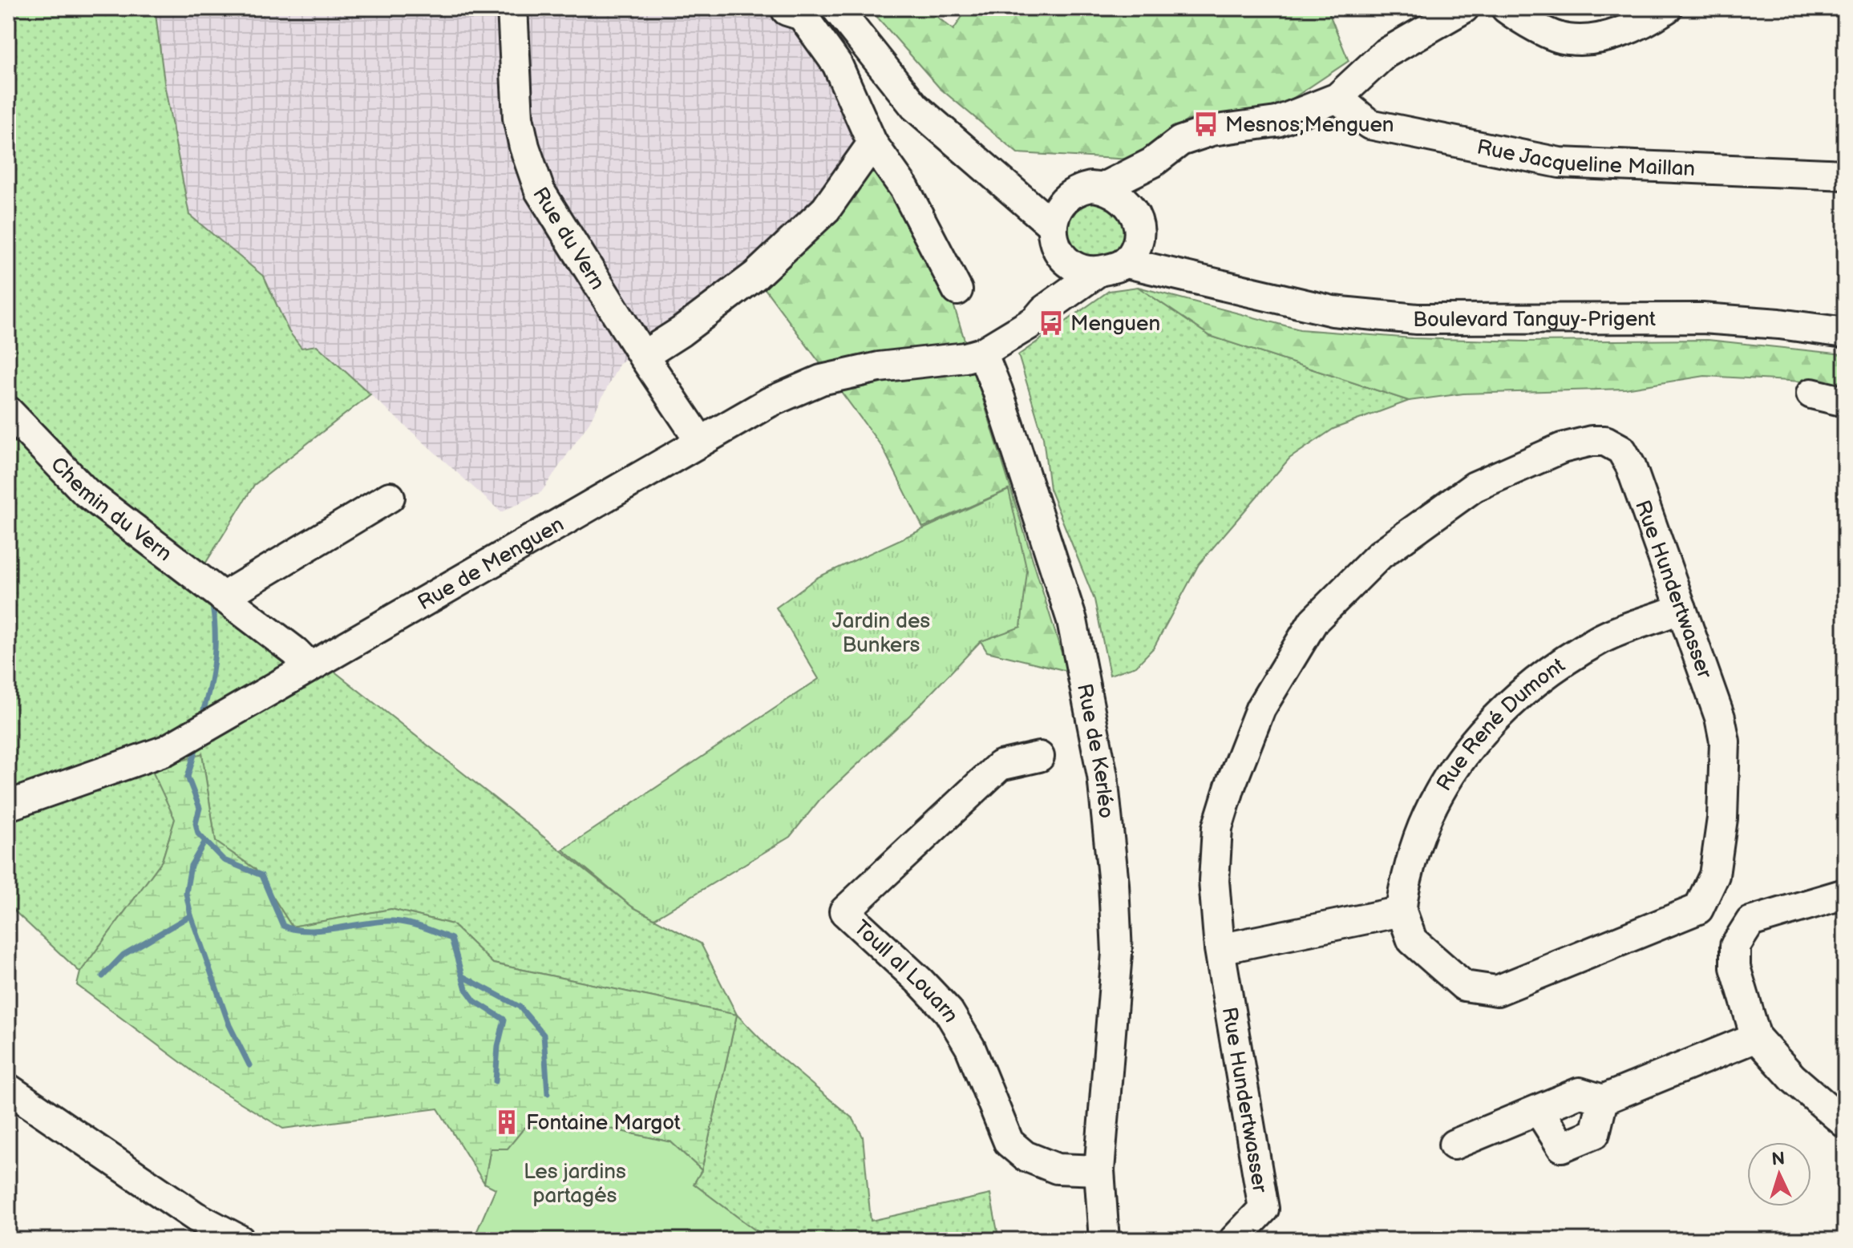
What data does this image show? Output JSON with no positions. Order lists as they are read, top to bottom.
{
  "streets": {
    "street": [
      "Rue Jacqueline Maillan",
      "Rue du Vern",
      "Boulevard Tanguy-Prigent",
      "Chemin du Vern",
      "Rue de Menguen",
      "Rue Hundertwasser",
      "Rue René Dumont",
      "Rue de Kerléo",
      "Toull al Louarn"
    ]
  },
  "crossings": [
    ["Rue du Vern", "Rue de Menguen"],
    ["Chemin du Vern", "Rue de Menguen"],
    ["Rue de Menguen", "Rue de Kerléo"],
    ["Rue Hundertwasser", "Rue René Dumont"],
    ["Rue de Kerléo", "Toull al Louarn"]
  ],
  "parks": ["Jardin des Bunkers", "Les jardins partagés"],
  "places": {
    "bus stop": ["Mesnos;Menguen", "Menguen"],
    "building": ["Fontaine Margot"]
  },
  "north": "top"
}
